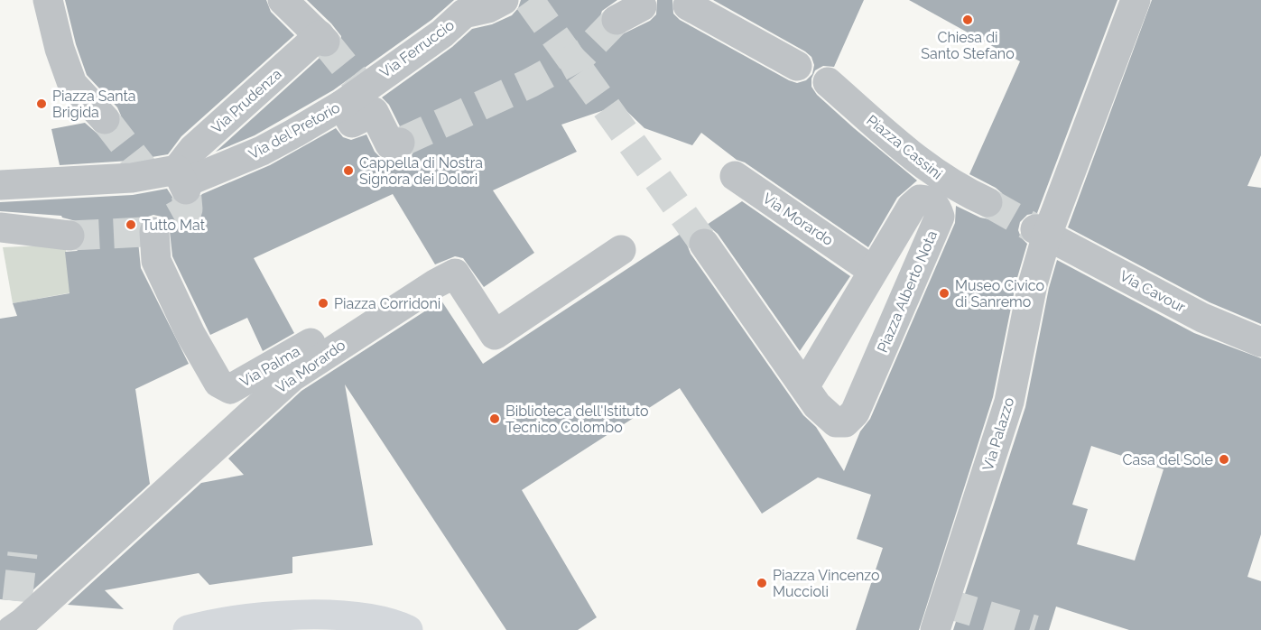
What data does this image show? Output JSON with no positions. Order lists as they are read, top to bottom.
{
  "streets": {
    "street": [
      "Via Ferruccio",
      "Via Prudenza",
      "Via del Pretorio",
      "Piazza Cassini",
      "Via Morardo",
      "Piazza Alberto Nota",
      "Via Cavour",
      "Via Palma",
      "Via Palazzo"
    ]
  },
  "crossings": [
    ["Via Ferruccio", "Via del Pretorio"],
    ["Via Prudenza", "Via del Pretorio"],
    ["Via Morardo", "Via Palma"],
    ["Via Cavour", "Via Palazzo"]
  ],
  "places": [
    "Chiesa di Santo Stefano",
    "Piazza Santa Brigida",
    "Cappella di Nostra Signora dei Dolori",
    "Tutto Mat",
    "Museo Civico di Sanremo",
    "Piazza Corridoni",
    "Biblioteca dell'Istituto Tecnico Colombo",
    "Casa del Sole",
    "Piazza Vincenzo Muccioli"
  ]
}
